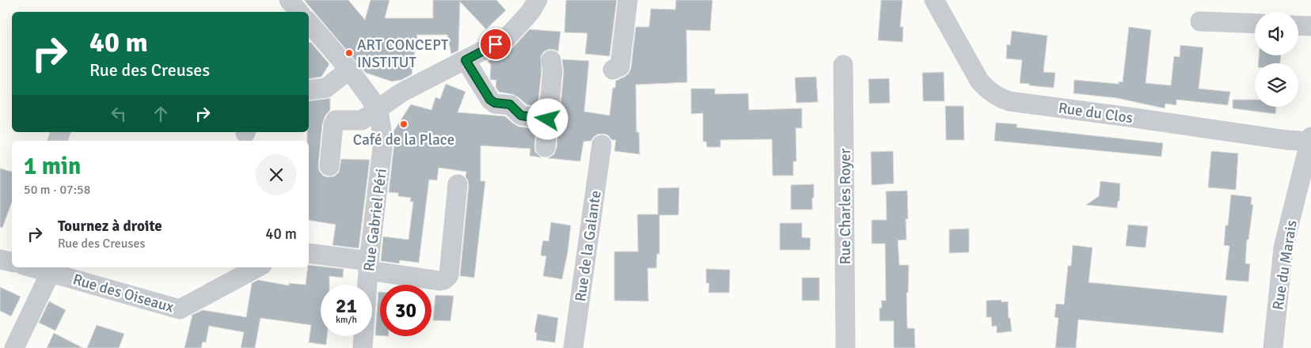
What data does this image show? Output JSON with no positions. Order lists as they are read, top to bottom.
{
  "streets": {
    "street": [
      "Rue du Clos",
      "Rue Charles Royer",
      "Rue Gabriel Péri",
      "Rue de la Galante",
      "Rue du Marais",
      "Rue des Oiseaux"
    ]
  },
  "crossings": [
    ["Rue du Clos", "Rue du Marais"]
  ],
  "places": ["ART CONCEPT INSTITUT", "Café de la Place"],
  "page": {
    "turn": ["40 m", "Rue des Creuses"],
    "heading": ["1 min", "50 m · 07:58"],
    "list": [
      {
        "name": "Tournez à droite",
        "note": "Rue des Creuses",
        "value": "40 m"
      }
    ],
    "speed": "21 km/h",
    "limit": "30"
  }
}
